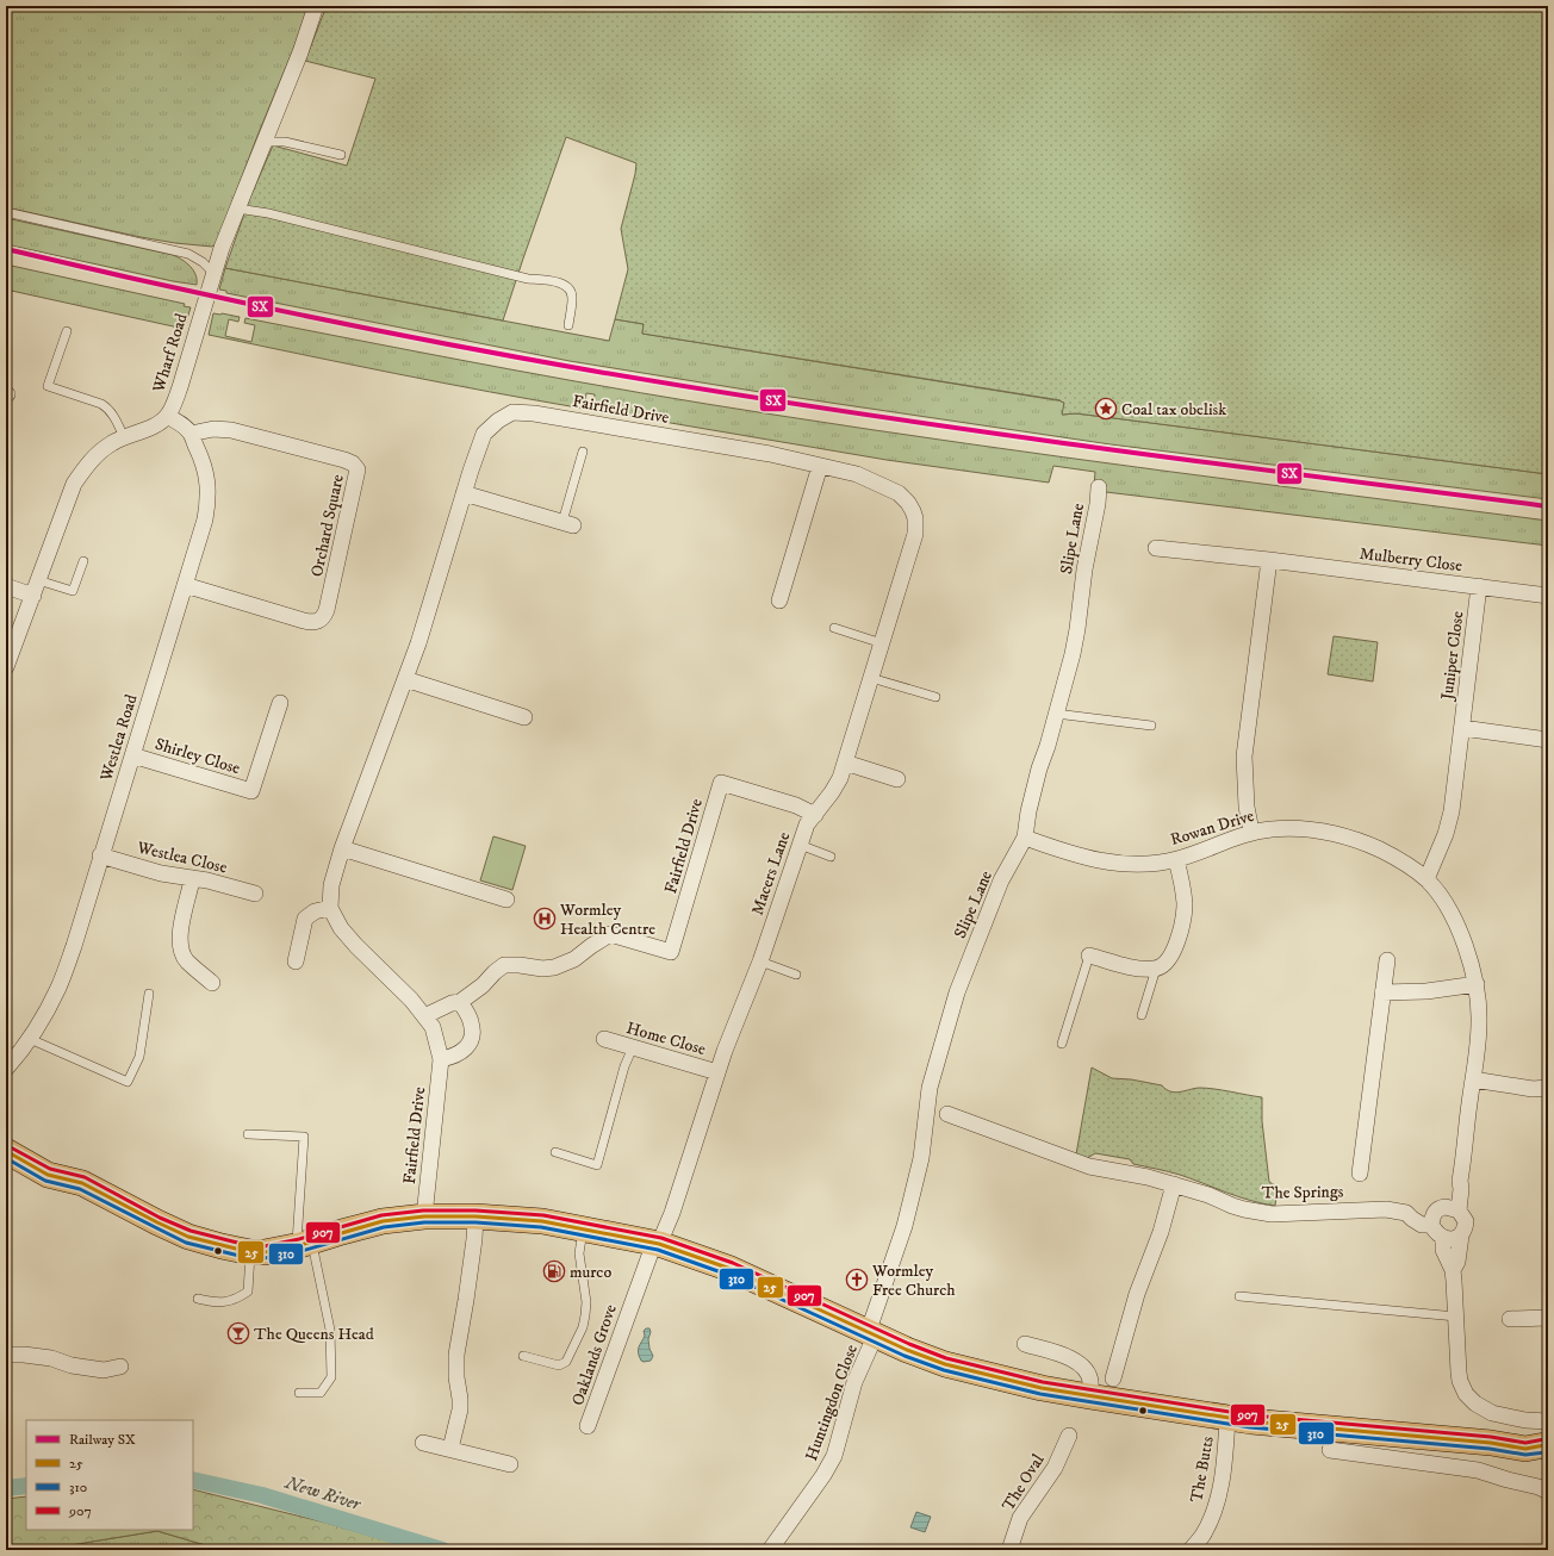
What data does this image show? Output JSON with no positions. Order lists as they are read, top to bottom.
{
  "streets": {
    "street": [
      "Wharf Road",
      "Fairfield Drive",
      "Orchard Square",
      "Slipe Lane",
      "Mulberry Close",
      "Juniper Close",
      "Westlea Road",
      "Shirley Close",
      "Rowan Drive",
      "Westlea Close",
      "Macers Lane",
      "Home Close",
      "The Springs",
      "Oaklands Grove",
      "Huntingdon Close",
      "The Butts",
      "The Oval"
    ]
  },
  "crossings": [
    ["Wharf Road", "Westlea Road"],
    ["Fairfield Drive", "Macers Lane"],
    ["Orchard Square", "Westlea Road"],
    ["Slipe Lane", "Rowan Drive"],
    ["Slipe Lane", "Huntingdon Close"],
    ["Mulberry Close", "Juniper Close"],
    ["Juniper Close", "Rowan Drive"],
    ["Westlea Road", "Shirley Close"],
    ["Westlea Road", "Westlea Close"],
    ["Rowan Drive", "The Springs"],
    ["Macers Lane", "Home Close"],
    ["Macers Lane", "Oaklands Grove"]
  ],
  "water": ["New River"],
  "places": {
    "place": ["Coal tax obelisk"],
    "hospital": ["Wormley Health Centre"],
    "fuel station": ["murco"],
    "church": ["Wormley Free Church"],
    "bar": ["The Queens Head"]
  },
  "lines": [
    "rail line SX",
    "transit line 907",
    "transit line 25",
    "transit line 310"
  ],
  "legend": [
    "Railway SX",
    "25",
    "310",
    "907"
  ]
}
